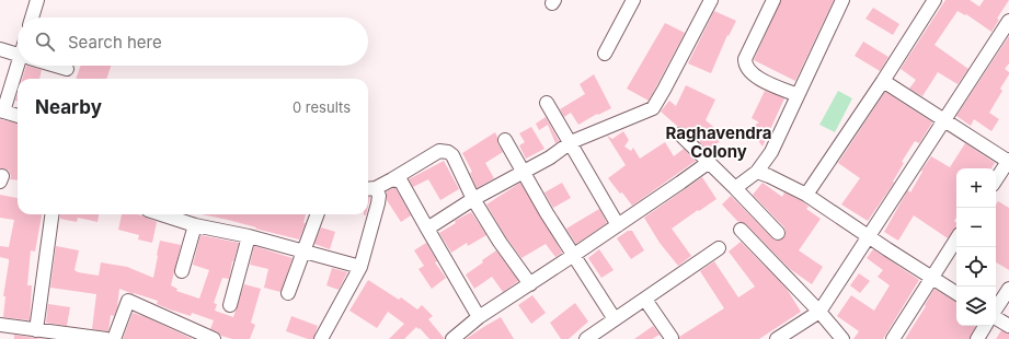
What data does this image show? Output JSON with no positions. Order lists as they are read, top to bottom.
{
  "districts": ["Raghavendra Colony"],
  "page": {
    "search": "Search here",
    "heading": ["Nearby", "0 results"],
    "map_buttons": ["+", "−"]
  }
}
